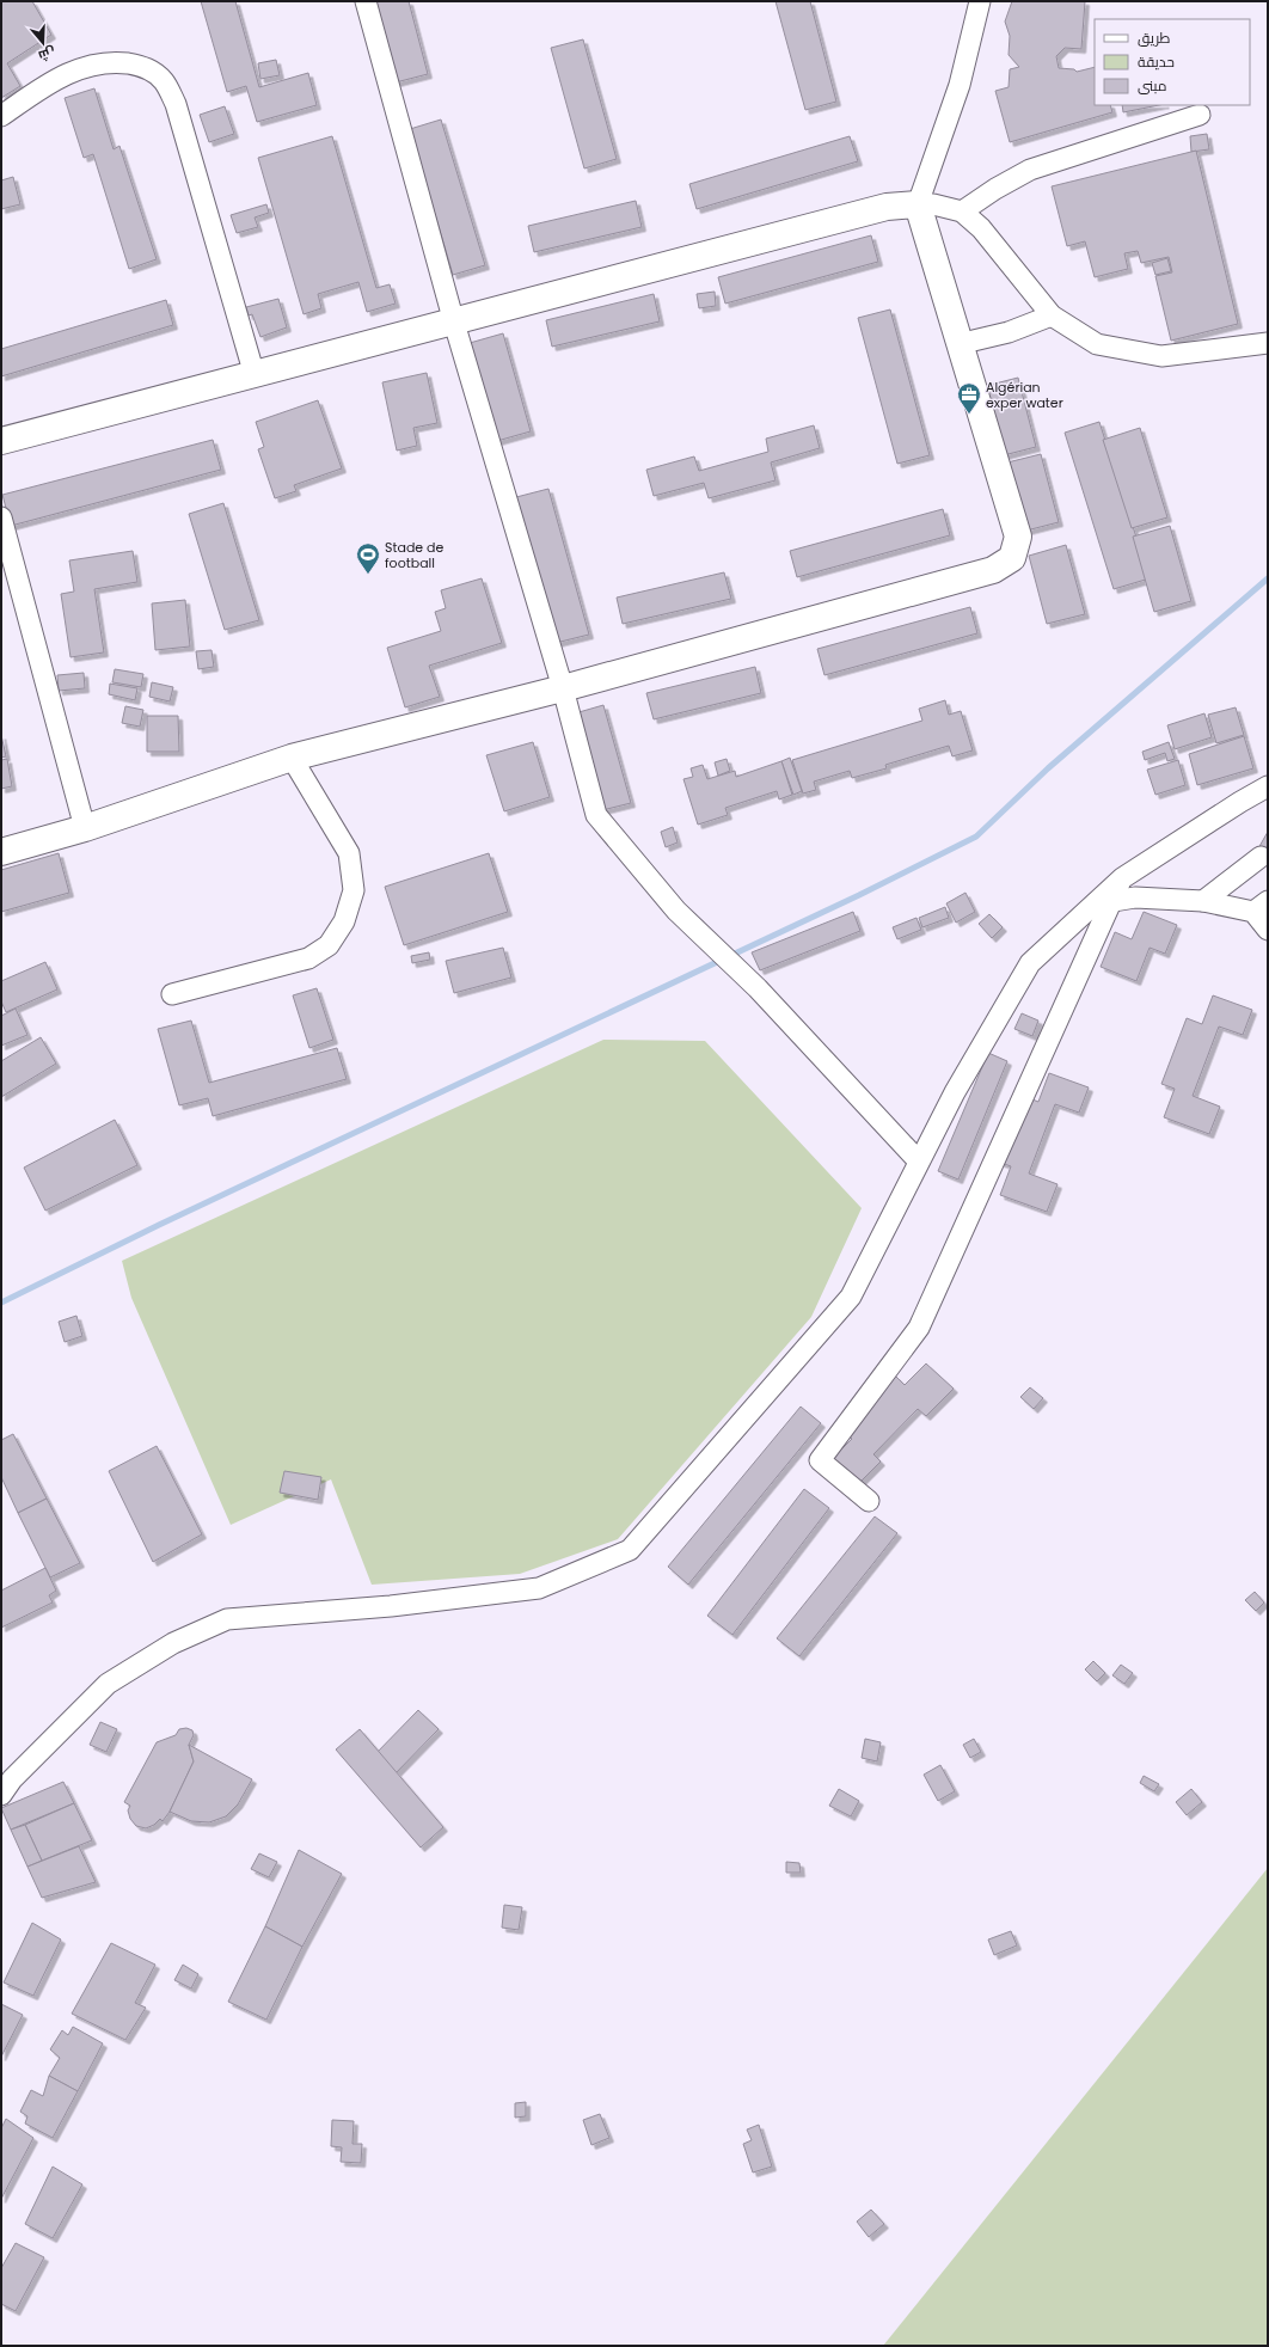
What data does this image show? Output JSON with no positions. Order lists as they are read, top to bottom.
{
  "places": {
    "office": ["Algérian exper water"],
    "sports": ["Stade de football"]
  },
  "legend": ["طريق", "حديقة", "مبنى"],
  "north": "bottom"
}
